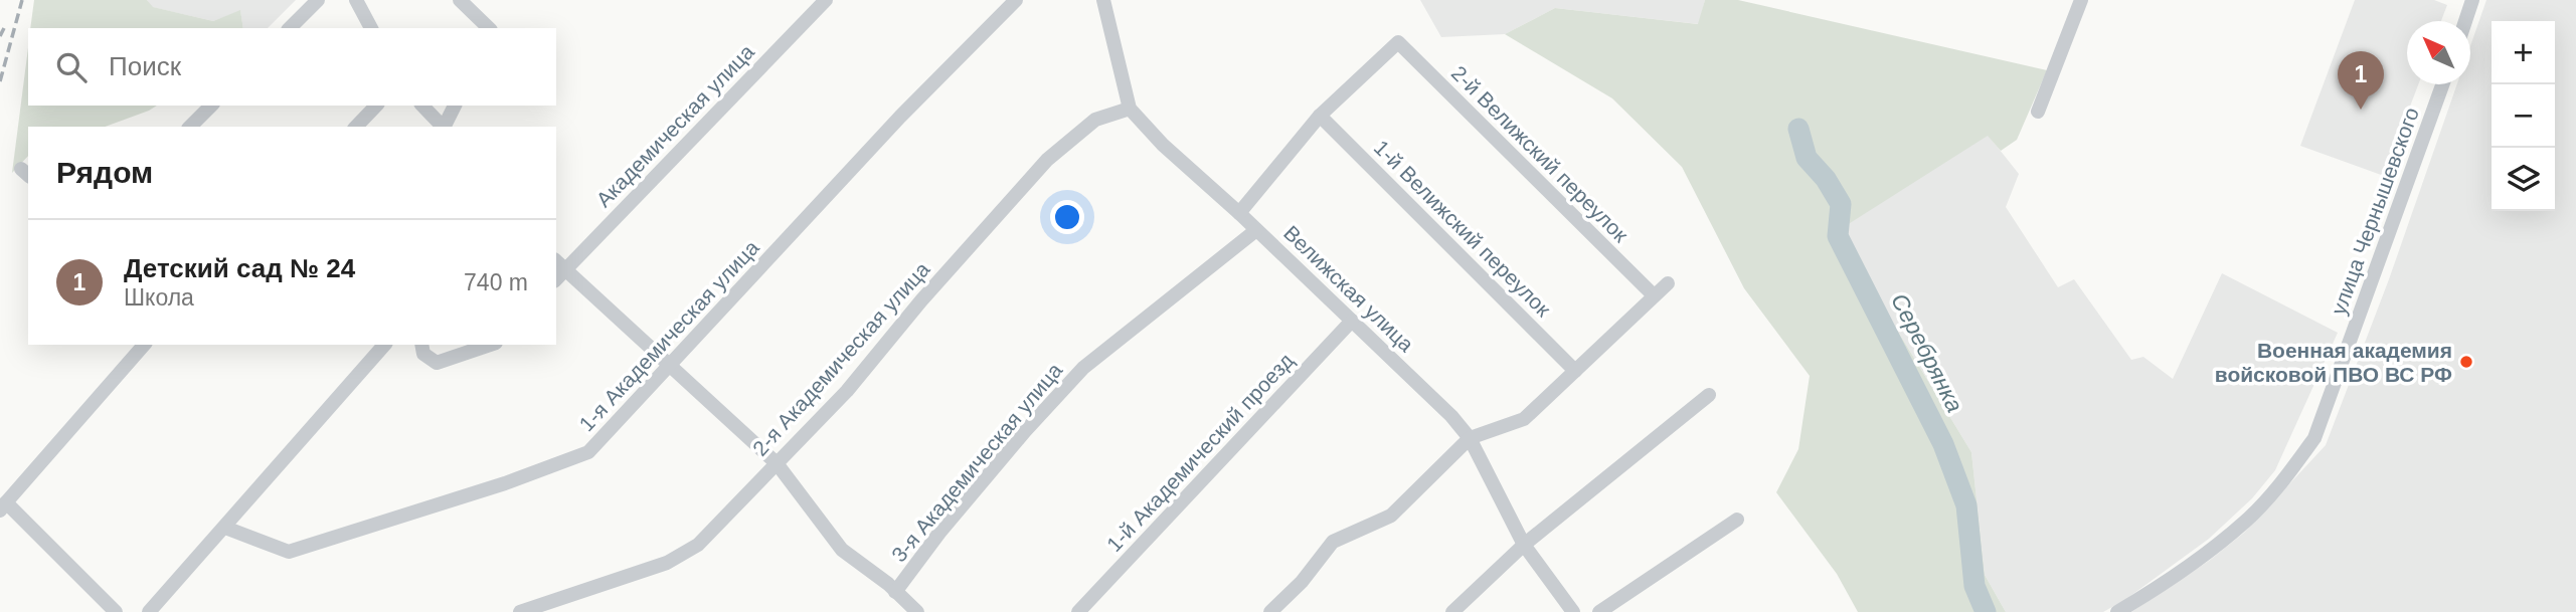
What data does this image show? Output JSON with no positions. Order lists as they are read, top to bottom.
{
  "streets": {
    "street": [
      "Академическая улица",
      "2-й Велижский переулок",
      "улица Чернышевского",
      "1-й Велижский переулок",
      "Велижская улица",
      "1-я Академическая улица",
      "2-я Академическая улица",
      "1-й Академический проезд",
      "3-я Академическая улица"
    ]
  },
  "crossings": [
    ["2-й Велижский переулок", "1-й Велижский переулок"],
    ["Велижская улица", "2-я Академическая улица"],
    ["Велижская улица", "1-й Академический проезд"],
    ["Велижская улица", "3-я Академическая улица"]
  ],
  "water": ["Серебрянка"],
  "places": ["Военная академия войсковой ПВО ВС РФ"],
  "north": "top left",
  "page": {
    "map_buttons": ["+", "−"],
    "search": "Поиск",
    "pins": "1",
    "heading": "Рядом",
    "list": [
      {
        "mark": "1",
        "name": "Детский сад № 24",
        "note": "Школа",
        "value": "740 m"
      }
    ]
  }
}
